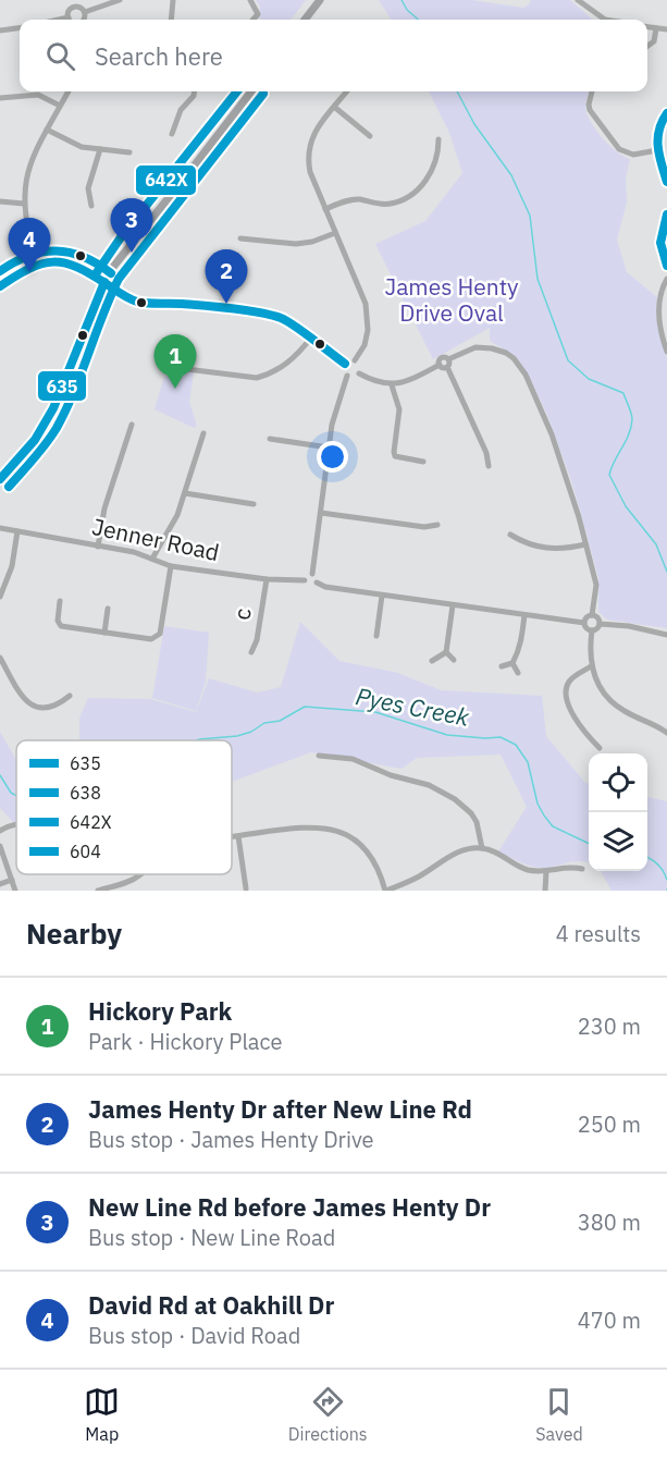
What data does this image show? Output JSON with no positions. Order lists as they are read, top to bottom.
{
  "streets": {
    "street": ["Jenner Road", "c"]
  },
  "crossings": [
    ["Jenner Road", "c"]
  ],
  "water": ["Pyes Creek"],
  "parks": ["James Henty Drive Oval"],
  "lines": [
    "transit line 642X",
    "transit line 638",
    "transit line 604",
    "transit line 635"
  ],
  "legend": [
    "635",
    "638",
    "642X",
    "604"
  ],
  "page": {
    "search": "Search here",
    "pins": [
      "3",
      "4",
      "2",
      "1"
    ],
    "heading": ["Nearby", "4 results"],
    "list": [
      {
        "mark": "1",
        "name": "Hickory Park",
        "note": "Park · Hickory Place",
        "value": "230 m"
      },
      {
        "mark": "2",
        "name": "James Henty Dr after New Line Rd",
        "note": "Bus stop · James Henty Drive",
        "value": "250 m"
      },
      {
        "mark": "3",
        "name": "New Line Rd before James Henty Dr",
        "note": "Bus stop · New Line Road",
        "value": "380 m"
      },
      {
        "mark": "4",
        "name": "David Rd at Oakhill Dr",
        "note": "Bus stop · David Road",
        "value": "470 m"
      }
    ],
    "nav": ["Map", "Directions", "Saved"]
  }
}
